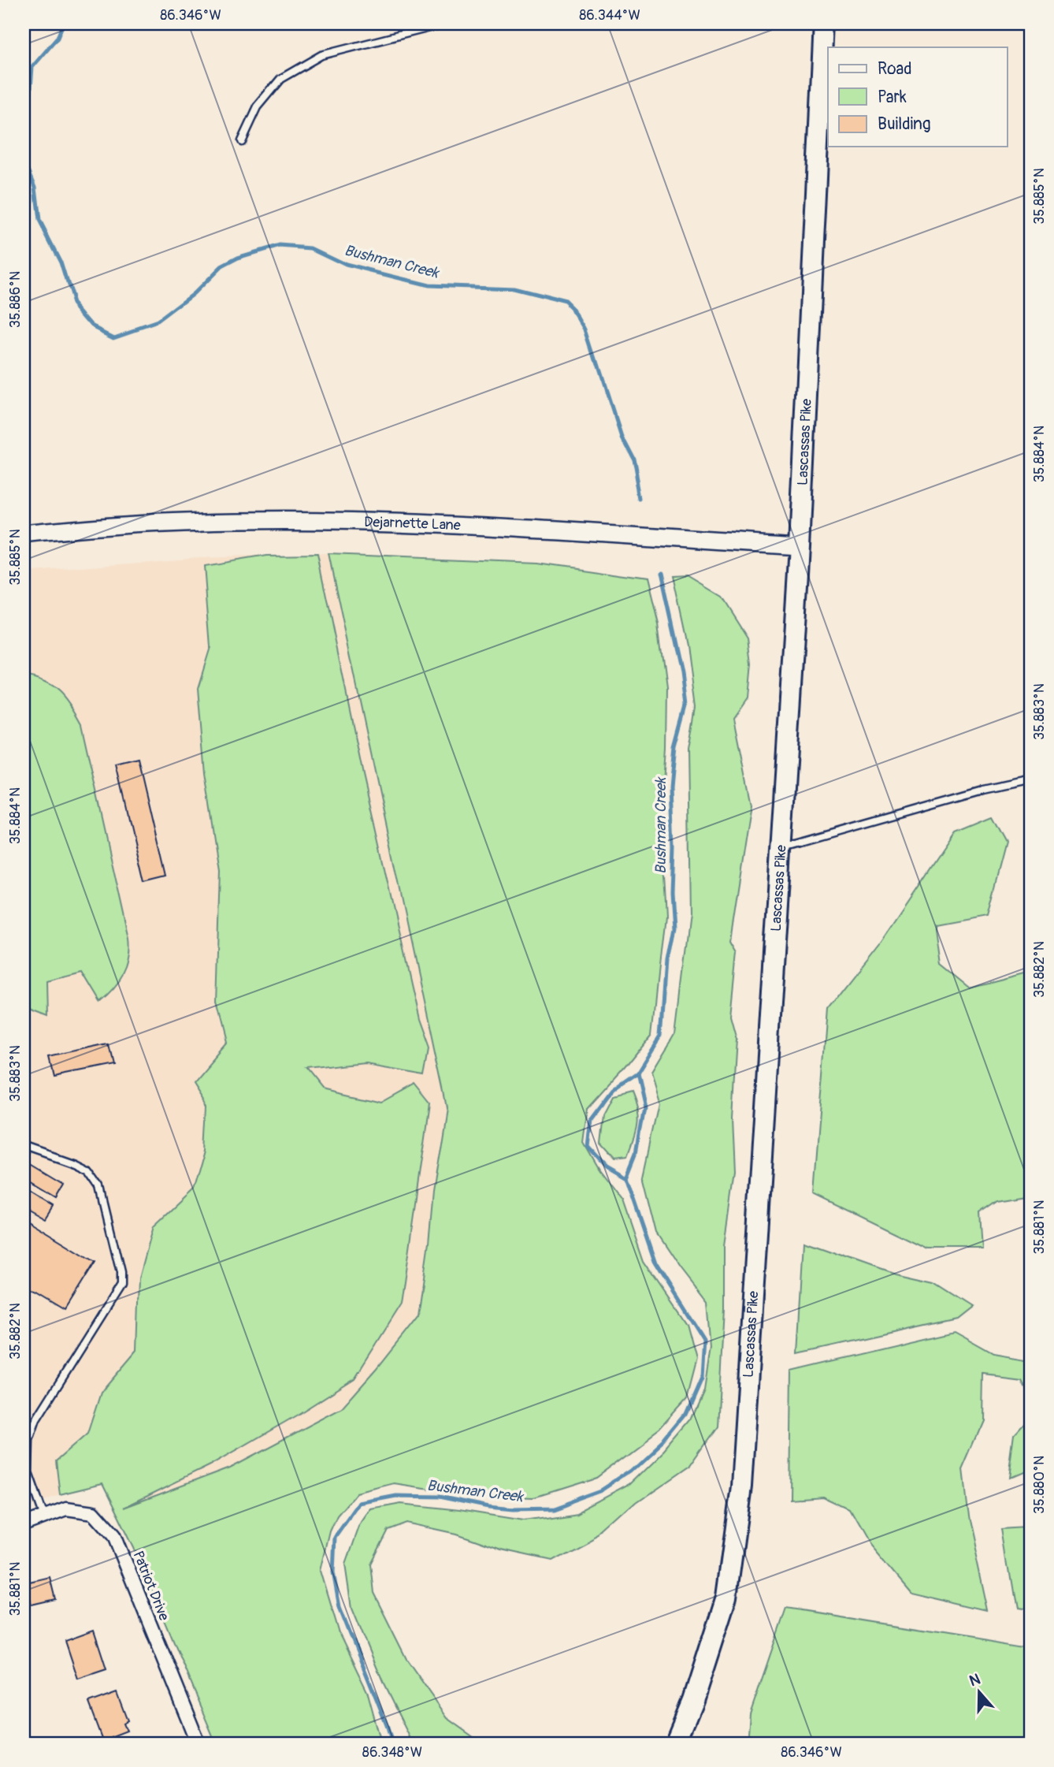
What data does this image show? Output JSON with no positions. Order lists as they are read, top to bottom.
{
  "streets": {
    "main road": ["Lascassas Pike", "Dejarnette Lane"],
    "street": ["Patriot Drive"]
  },
  "crossings": [
    ["Lascassas Pike", "Dejarnette Lane"]
  ],
  "water": ["Bushman Creek"],
  "legend": ["Road", "Park", "Building"],
  "north": "top",
  "coordinates": [
    "86.346°W",
    "86.344°W",
    "35.885°N",
    "35.886°N",
    "35.884°N",
    "35.883°N",
    "35.882°N",
    "35.881°N",
    "35.880°N",
    "86.348°W"
  ]
}
